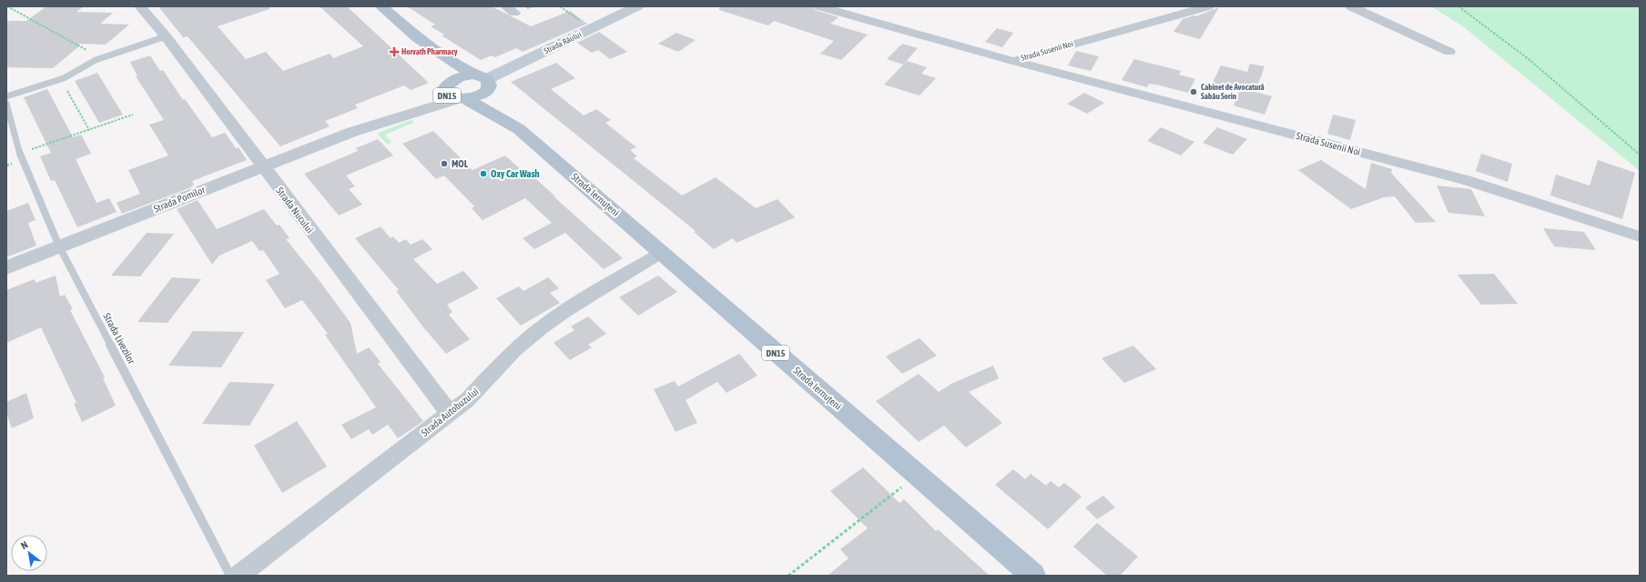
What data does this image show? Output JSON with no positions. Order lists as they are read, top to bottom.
{
  "streets": {
    "main road": ["Strada Râului", "DN15", "Strada Iernuțeni"],
    "street": [
      "Strada Susenii Noi",
      "Strada Pomilor",
      "Strada Nucului",
      "Strada Autobuzului"
    ],
    "lane": ["Strada Livezilor"]
  },
  "crossings": [
    ["Strada Râului", "DN15"],
    ["Strada Râului", "Strada Iernuțeni"],
    ["DN15", "Strada Iernuțeni"],
    ["DN15", "Strada Pomilor"],
    ["Strada Iernuțeni", "Strada Pomilor"],
    ["Strada Iernuțeni", "Strada Autobuzului"],
    ["Strada Pomilor", "Strada Nucului"],
    ["Strada Pomilor", "Strada Livezilor"],
    ["Strada Nucului", "Strada Autobuzului"]
  ],
  "places": {
    "health": ["Horvath Pharmacy"],
    "other": ["Cabinet de Avocatură Sabău Sorin", "MOL", "Oxy Car Wash"]
  },
  "north": "top left"
}
